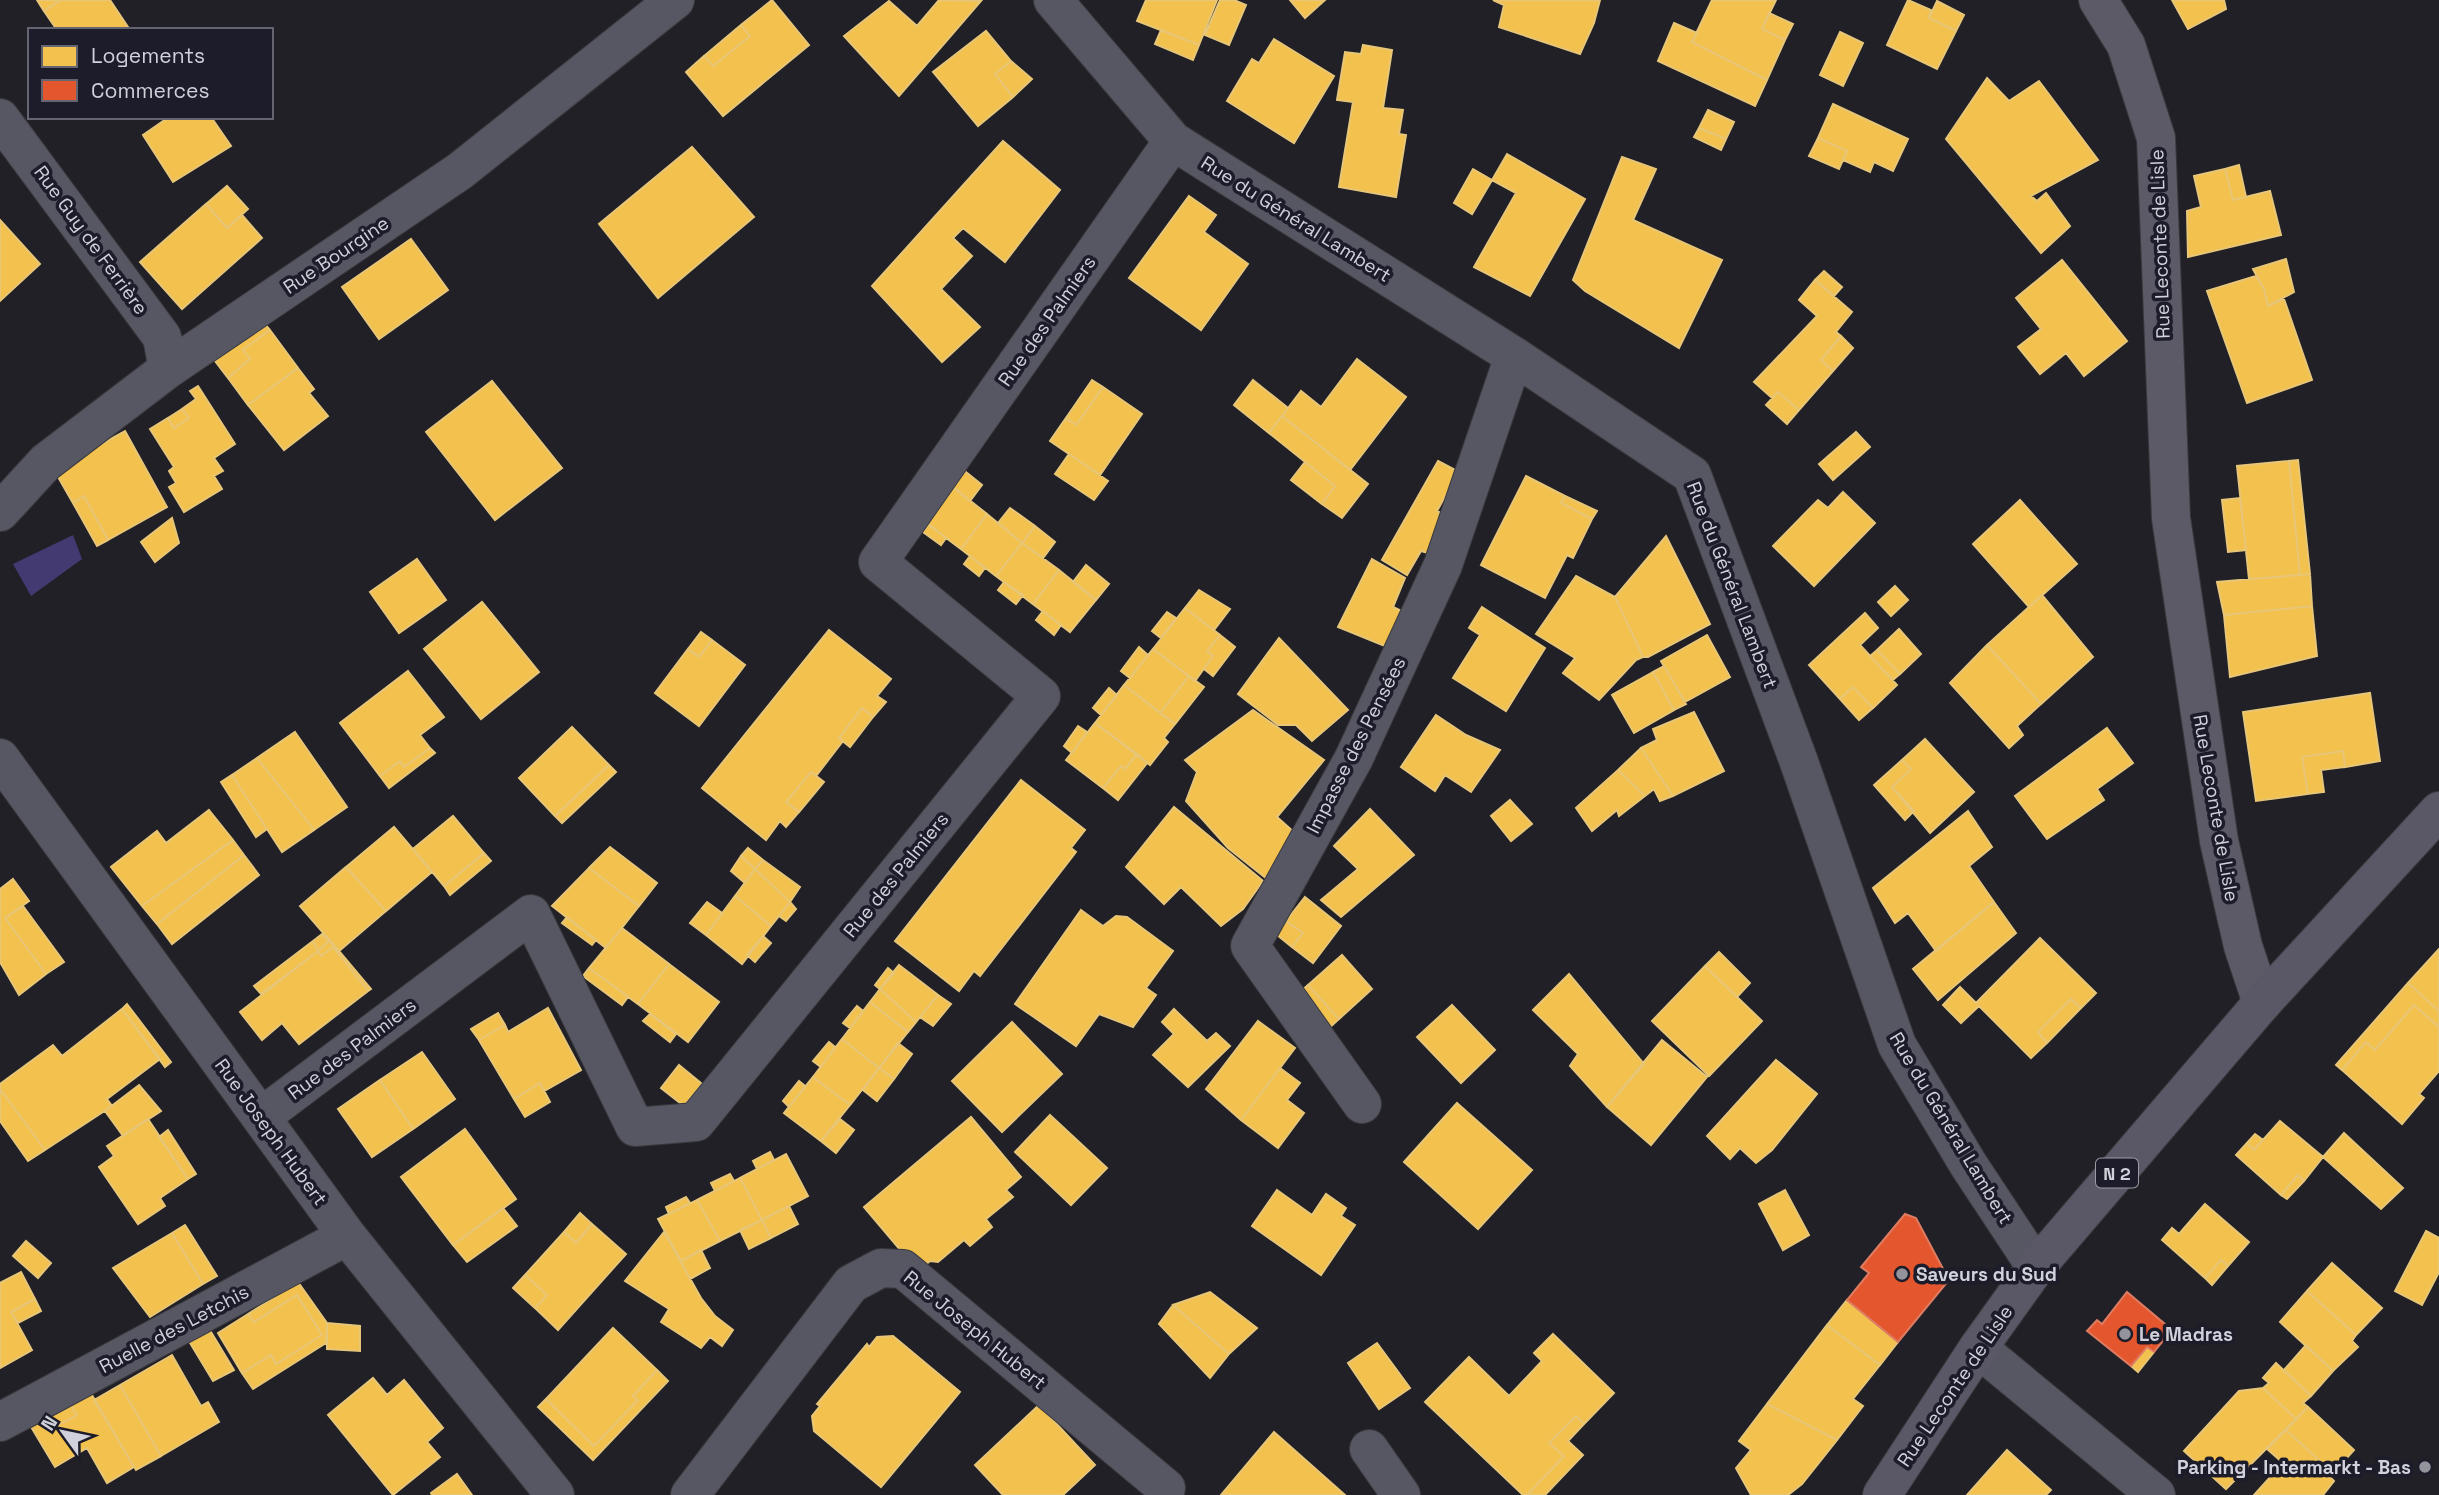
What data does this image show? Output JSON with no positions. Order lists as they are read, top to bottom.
{
  "streets": {
    "main road": ["Rue Leconte de Lisle", "N 2"],
    "street": [
      "Rue du Général Lambert",
      "Rue Guy de Ferrière",
      "Rue Bourgine",
      "Rue des Palmiers",
      "Impasse des Pensées",
      "Rue Joseph Hubert",
      "Ruelle des Letchis"
    ]
  },
  "crossings": [
    ["Rue du Général Lambert", "Rue Leconte de Lisle"],
    ["Rue du Général Lambert", "Rue des Palmiers"],
    ["Rue du Général Lambert", "Impasse des Pensées"],
    ["Rue Guy de Ferrière", "Rue Bourgine"],
    ["Rue Leconte de Lisle", "N 2"],
    ["Rue des Palmiers", "Rue Joseph Hubert"],
    ["Rue Joseph Hubert", "Ruelle des Letchis"]
  ],
  "places": ["Saveurs du Sud", "Le Madras", "Parking - Intermarkt - Bas"],
  "legend": ["Logements", "Commerces"],
  "north": "top left"
}
